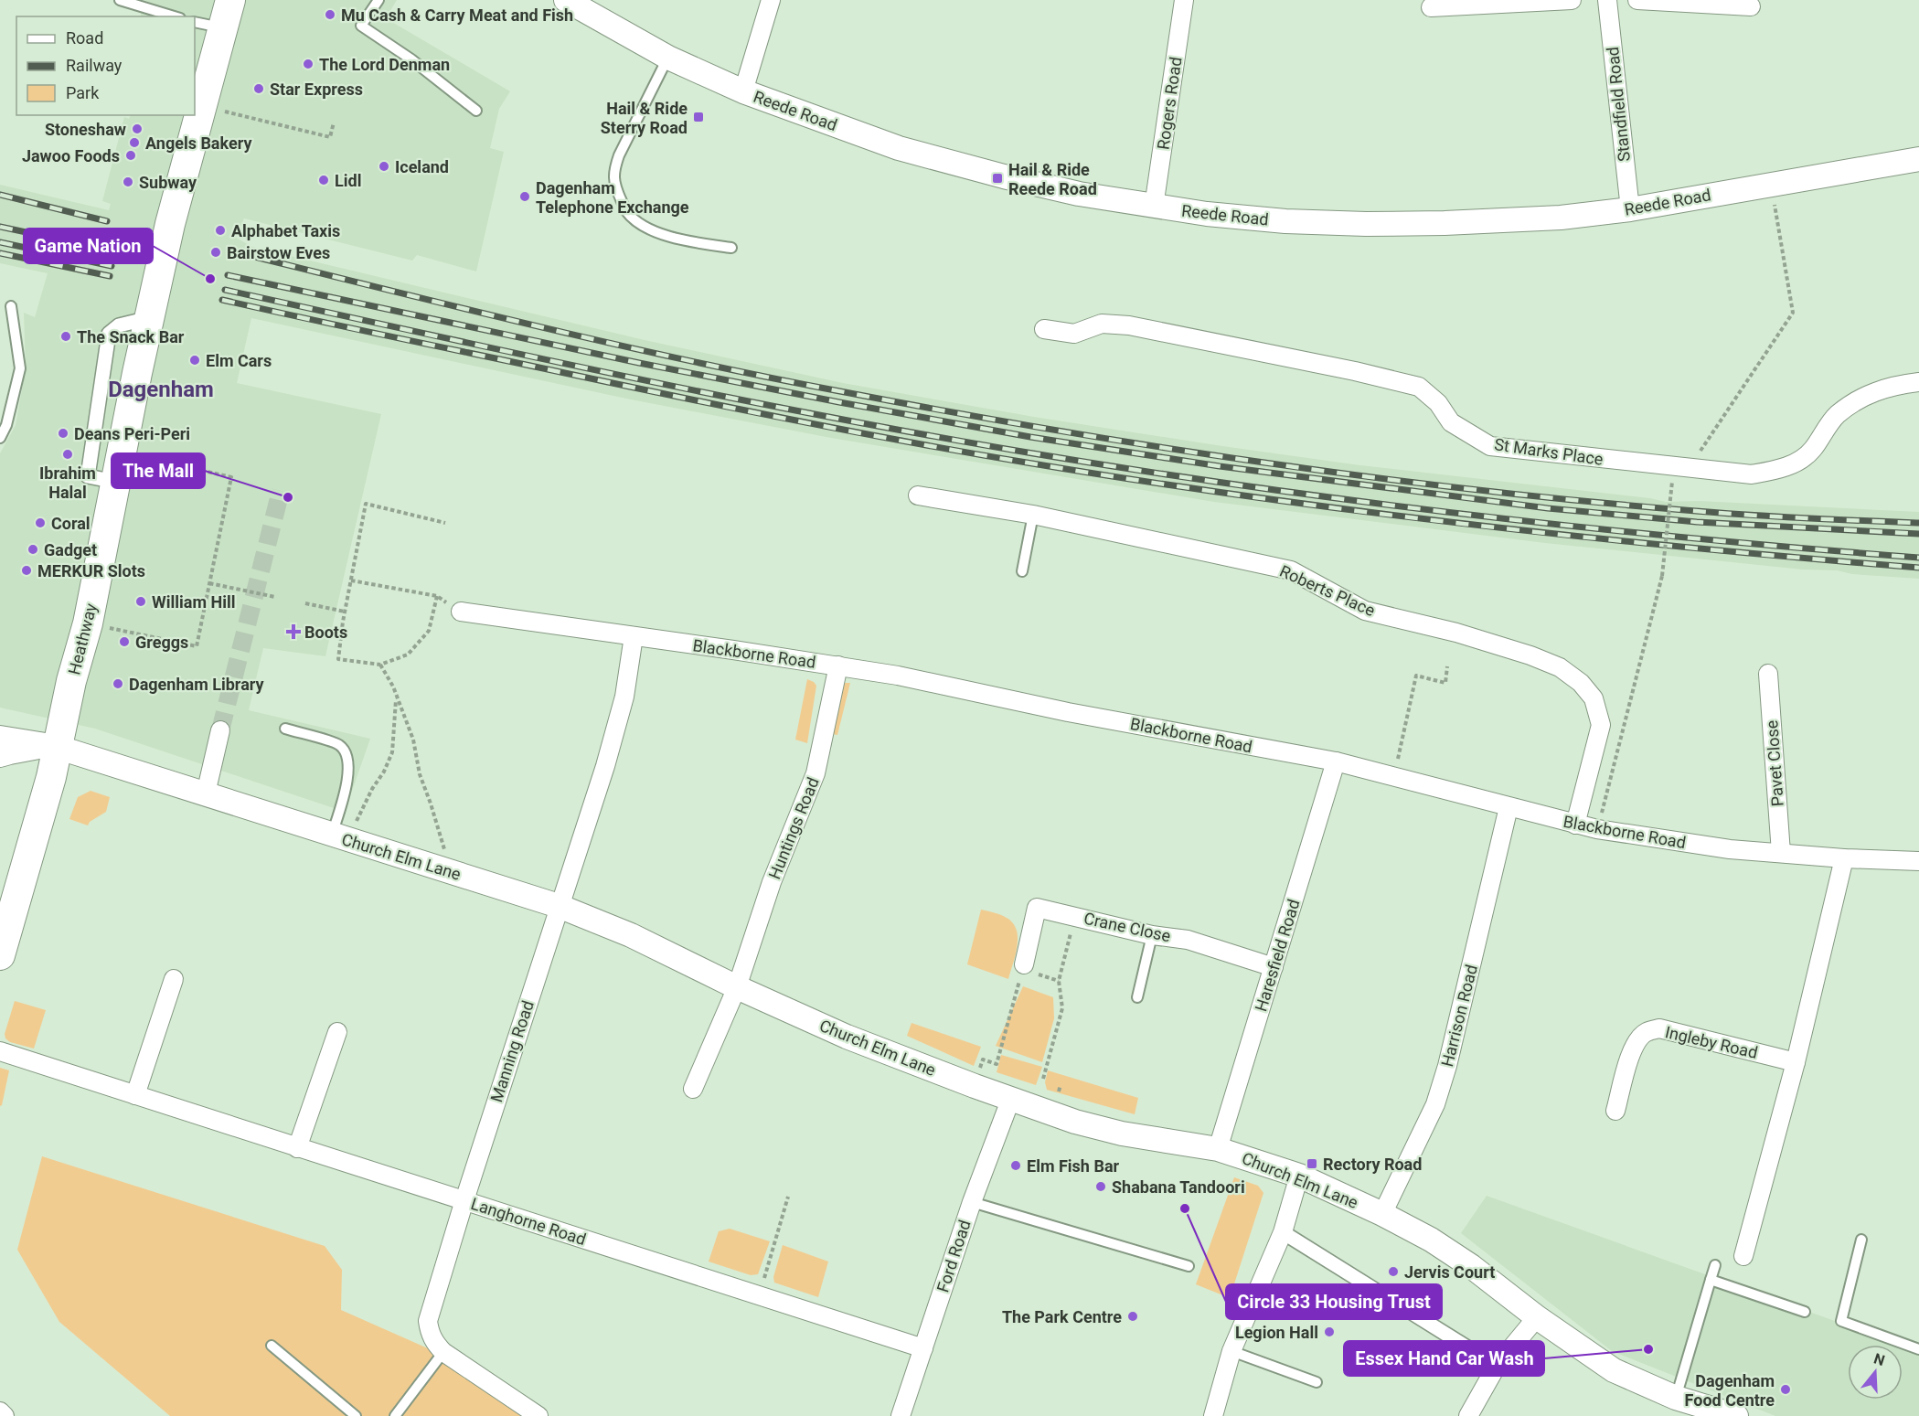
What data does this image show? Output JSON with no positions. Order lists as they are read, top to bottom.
{
  "streets": {
    "main road": ["Heathway"],
    "street": [
      "Rogers Road",
      "Standfield Road",
      "Reede Road",
      "St Marks Place",
      "Roberts Place",
      "Blackborne Road",
      "Pavet Close",
      "Huntings Road",
      "Church Elm Lane",
      "Crane Close",
      "Haresfield Road",
      "Harrison Road",
      "Ingleby Road",
      "Manning Road",
      "Langhorne Road",
      "Ford Road"
    ]
  },
  "crossings": [
    ["Rogers Road", "Reede Road"],
    ["Standfield Road", "Reede Road"],
    ["Roberts Place", "Blackborne Road"],
    ["Heathway", "Church Elm Lane"],
    ["Blackborne Road", "Pavet Close"],
    ["Blackborne Road", "Huntings Road"],
    ["Blackborne Road", "Haresfield Road"],
    ["Blackborne Road", "Harrison Road"],
    ["Blackborne Road", "Manning Road"],
    ["Huntings Road", "Church Elm Lane"],
    ["Church Elm Lane", "Haresfield Road"],
    ["Church Elm Lane", "Harrison Road"],
    ["Church Elm Lane", "Manning Road"],
    ["Church Elm Lane", "Ford Road"],
    ["Crane Close", "Haresfield Road"],
    ["Manning Road", "Langhorne Road"],
    ["Langhorne Road", "Ford Road"]
  ],
  "districts": ["Dagenham"],
  "places": {
    "other": [
      "Mu Cash & Carry Meat and Fish",
      "The Lord Denman",
      "Star Express",
      "Stoneshaw",
      "Angels Bakery",
      "Jawoo Foods",
      "Iceland",
      "Lidl",
      "Subway",
      "Dagenham Telephone Exchange",
      "Alphabet Taxis",
      "Bairstow Eves",
      "Game Nation",
      "The Snack Bar",
      "Elm Cars",
      "Deans Peri-Peri",
      "Ibrahim Halal",
      "The Mall",
      "Coral",
      "Gadget",
      "MERKUR Slots",
      "William Hill",
      "Greggs",
      "Dagenham Library",
      "Elm Fish Bar",
      "Shabana Tandoori",
      "Circle 33 Housing Trust",
      "Jervis Court",
      "The Park Centre",
      "Legion Hall",
      "Essex Hand Car Wash",
      "Dagenham Food Centre"
    ],
    "transit": ["Hail & Ride Sterry Road", "Hail & Ride Reede Road", "Rectory Road"],
    "health": ["Boots"]
  },
  "legend": ["Road", "Railway", "Park"],
  "north": "top"
}
